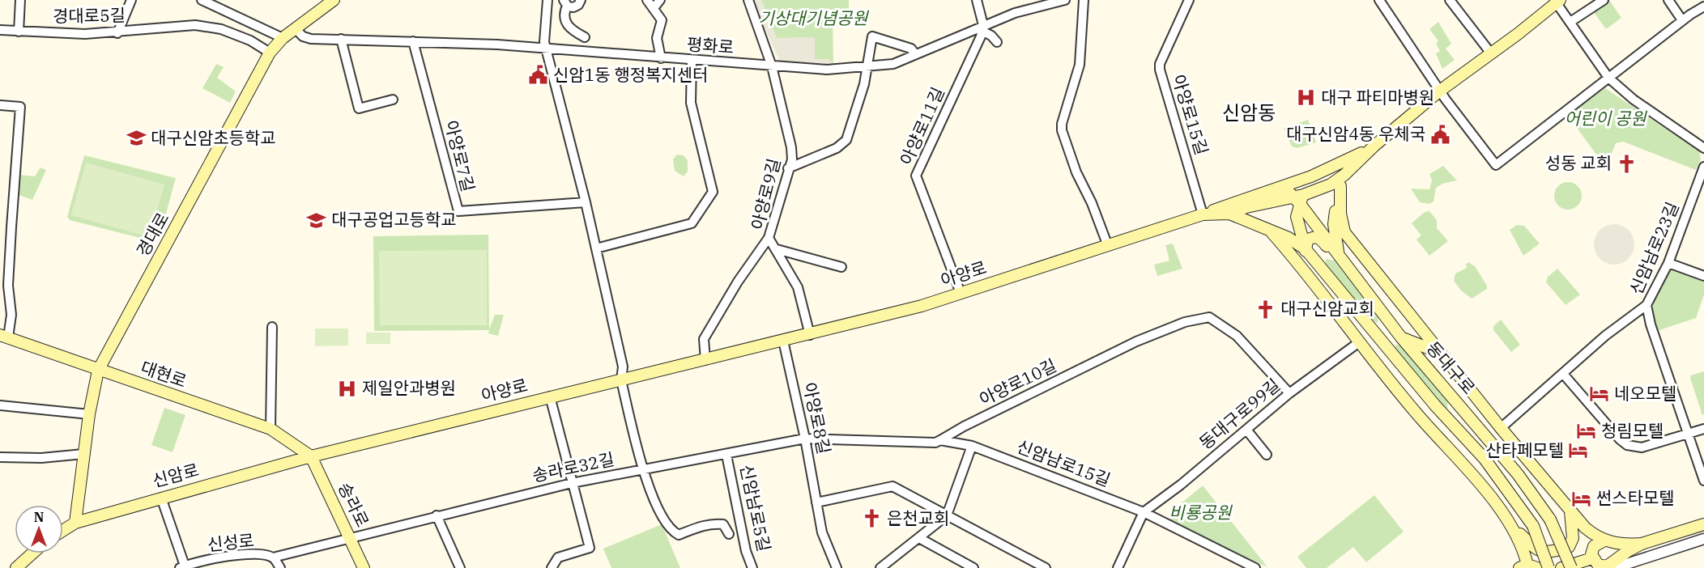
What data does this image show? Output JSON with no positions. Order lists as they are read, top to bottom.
{
  "streets": {
    "main road": [
      "경대로",
      "아양로",
      "동대구로",
      "대현로",
      "신암로",
      "송라로"
    ],
    "street": [
      "경대로5길",
      "평화로",
      "아양로15길",
      "아양로11길",
      "아양로7길",
      "아양로9길",
      "신암남로23길",
      "아양로10길",
      "동대구로99길",
      "아양로8길",
      "신암남로15길",
      "송라로32길",
      "신암남로5길",
      "신성로"
    ]
  },
  "crossings": [
    ["경대로5길", "경대로"],
    ["평화로", "아양로11길"],
    ["평화로", "아양로7길"],
    ["평화로", "아양로9길"],
    ["평화로", "경대로"],
    ["아양로15길", "아양로"],
    ["아양로11길", "아양로"],
    ["아양로9길", "아양로"],
    ["경대로", "대현로"],
    ["경대로", "신암로"],
    ["아양로", "대현로"],
    ["아양로", "아양로8길"],
    ["아양로", "신암로"],
    ["아양로", "송라로"],
    ["대현로", "신암로"],
    ["대현로", "송라로"],
    ["아양로10길", "동대구로99길"],
    ["아양로10길", "신암남로15길"],
    ["동대구로99길", "신암남로15길"],
    ["아양로8길", "신암남로15길"],
    ["아양로8길", "송라로32길"],
    ["신암남로15길", "송라로32길"],
    ["송라로32길", "송라로"],
    ["송라로32길", "신암남로5길"],
    ["송라로32길", "신성로"],
    ["신암로", "송라로"]
  ],
  "districts": ["신암동"],
  "parks": ["기상대기념공원", "어린이 공원", "비룡공원"],
  "places": {
    "public building": ["신암1동 행정복지센터", "대구신암4동 우체국"],
    "hospital": ["대구 파티마병원", "제일안과병원"],
    "school or university": ["대구신암초등학교", "대구공업고등학교"],
    "church": ["성동 교회", "대구신암교회", "은천교회"],
    "hotel": [
      "네오모텔",
      "청림모텔",
      "산타페모텔",
      "썬스타모텔"
    ]
  },
  "north": "top"
}
